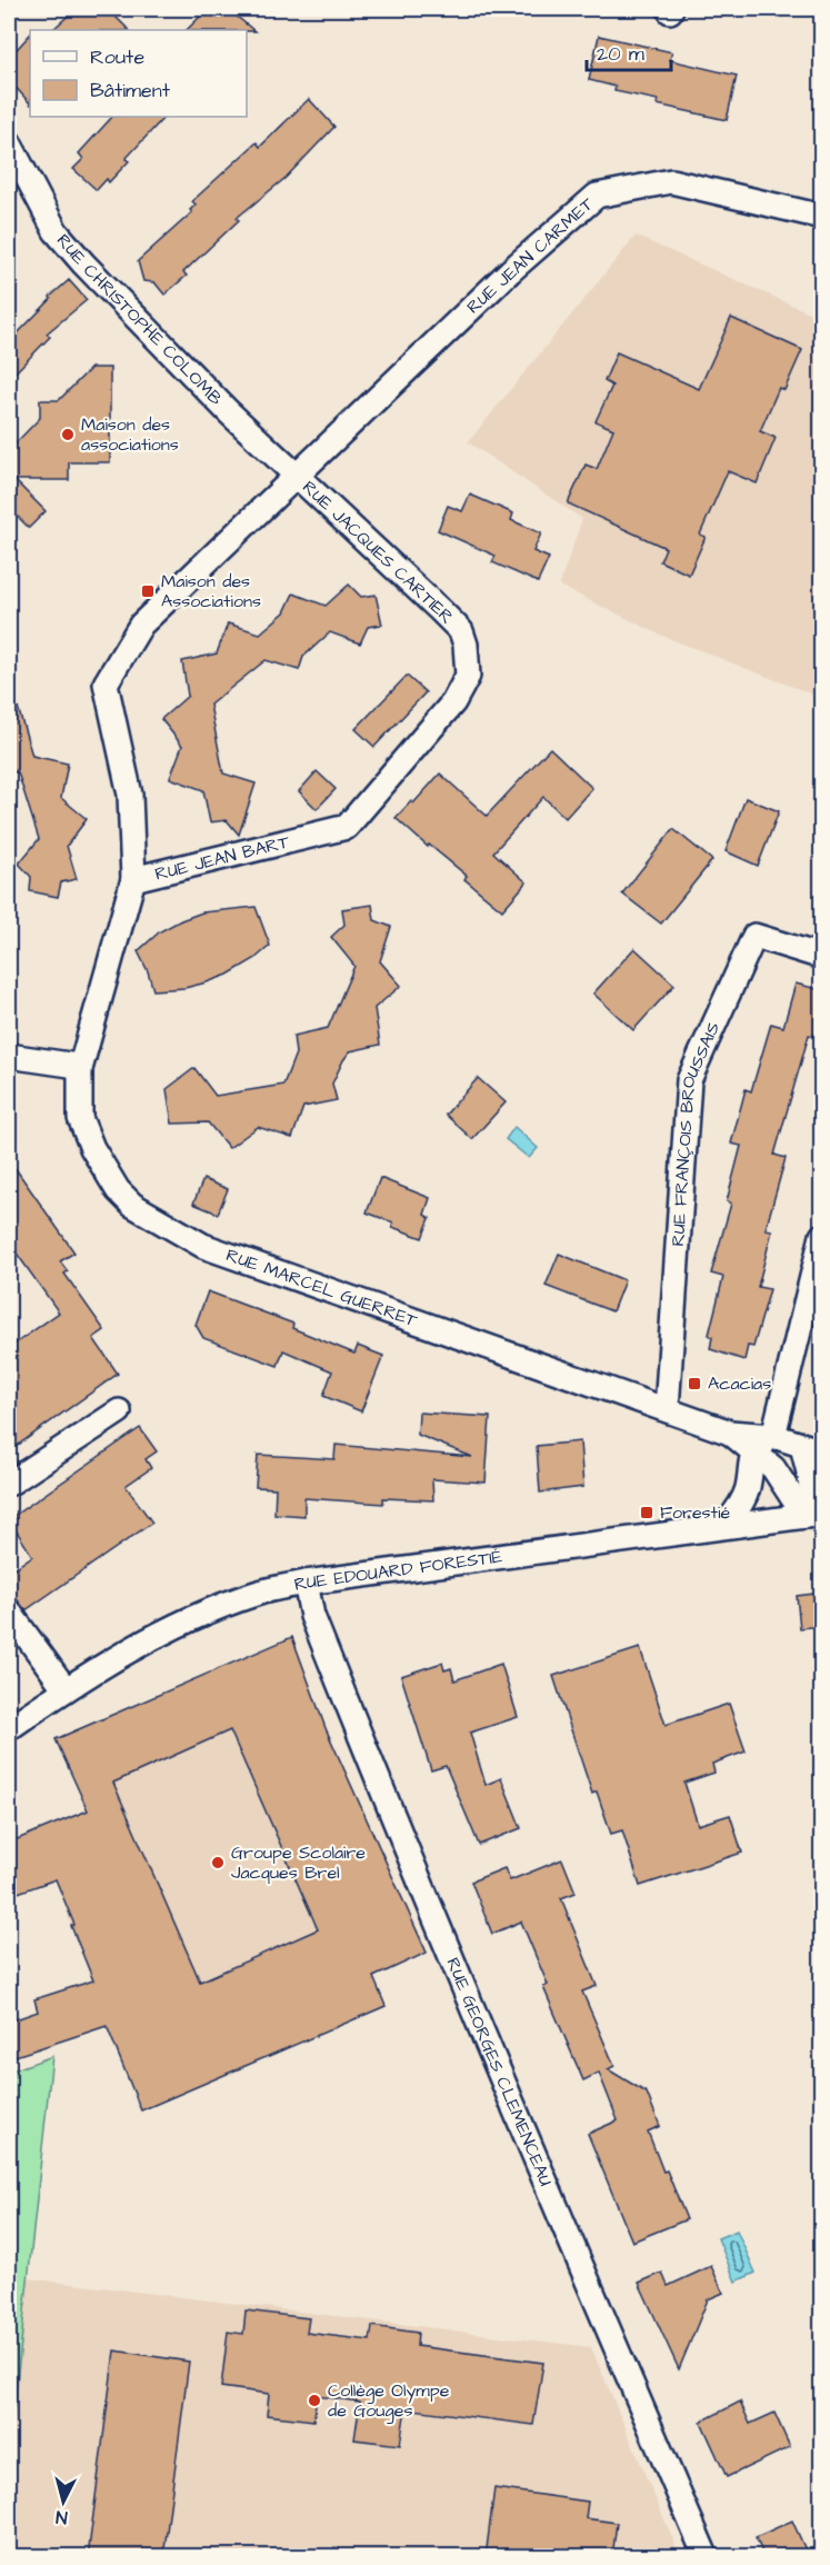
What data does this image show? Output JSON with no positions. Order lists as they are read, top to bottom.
{
  "streets": {
    "street": [
      "RUE JEAN CARMET",
      "RUE CHRISTOPHE COLOMB",
      "RUE JACQUES CARTIER",
      "RUE JEAN BART",
      "RUE FRANÇOIS BROUSSAIS",
      "RUE MARCEL GUERRET",
      "RUE EDOUARD FORESTIÉ",
      "RUE GEORGES CLEMENCEAU"
    ]
  },
  "crossings": [
    ["RUE JEAN CARMET", "RUE CHRISTOPHE COLOMB"],
    ["RUE JEAN CARMET", "RUE JACQUES CARTIER"],
    ["RUE CHRISTOPHE COLOMB", "RUE JACQUES CARTIER"],
    ["RUE JACQUES CARTIER", "RUE JEAN BART"],
    ["RUE JEAN BART", "RUE MARCEL GUERRET"],
    ["RUE FRANÇOIS BROUSSAIS", "RUE MARCEL GUERRET"],
    ["RUE MARCEL GUERRET", "RUE EDOUARD FORESTIÉ"],
    ["RUE EDOUARD FORESTIÉ", "RUE GEORGES CLEMENCEAU"]
  ],
  "places": {
    "other": ["Maison des associations", "Groupe Scolaire Jacques Brel", "Collège Olympe de Gouges"],
    "transit": ["Maison des Associations", "Acacias", "Forestié"]
  },
  "legend": ["Route", "Bâtiment"],
  "scale_bar": "20 m",
  "north": "bottom"
}
